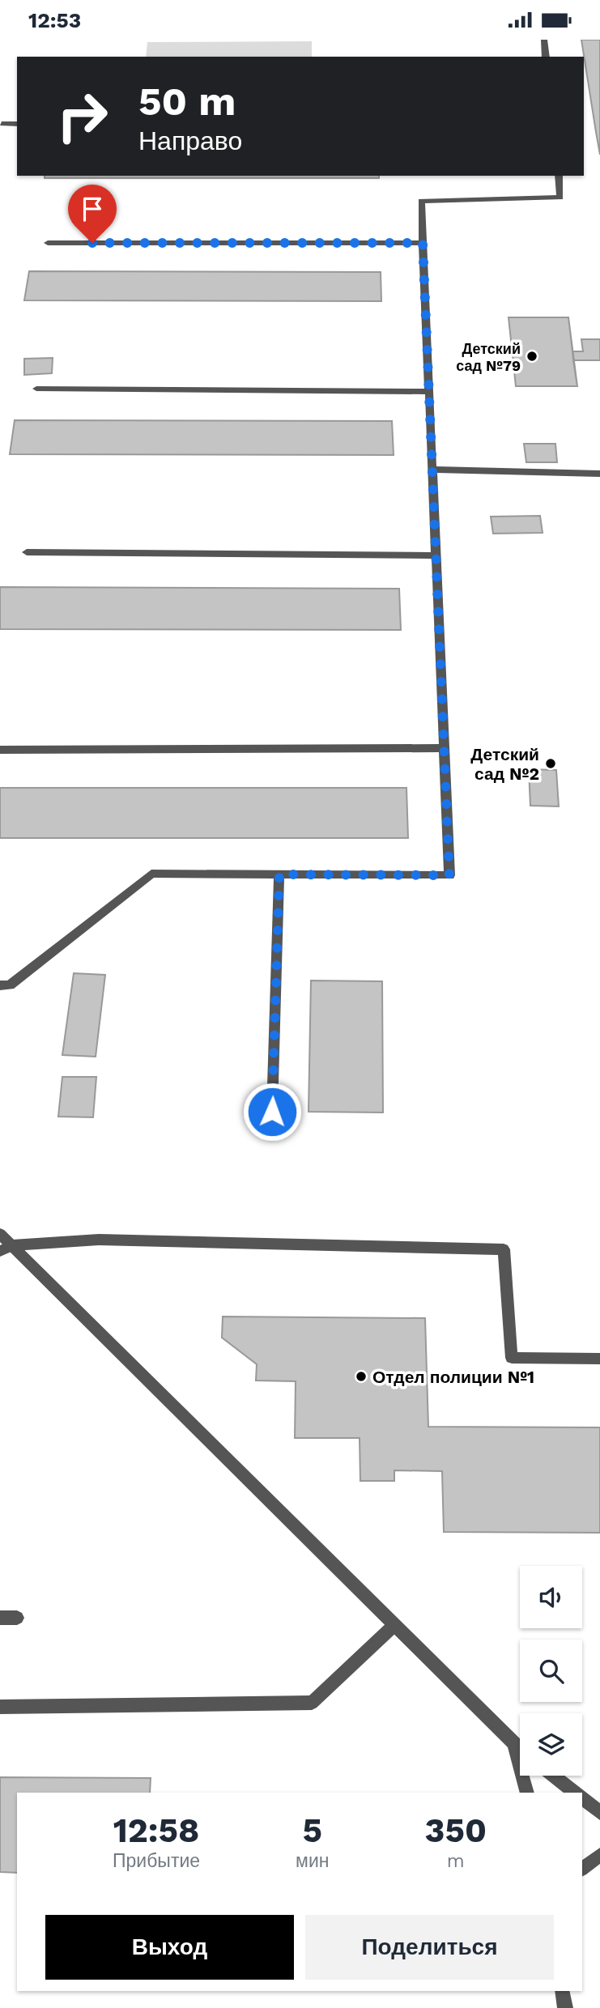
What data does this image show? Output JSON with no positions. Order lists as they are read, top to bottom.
{
  "places": ["Детский сад №79", "Детский сад №2", "Отдел полиции №1"],
  "page": {
    "status": "12:53",
    "turn": ["50 m", "Направо"],
    "eta": [
      "12:58",
      "Прибытие",
      "5",
      "мин",
      "350",
      "m"
    ],
    "buttons": ["Выход", "Поделиться"]
  }
}
